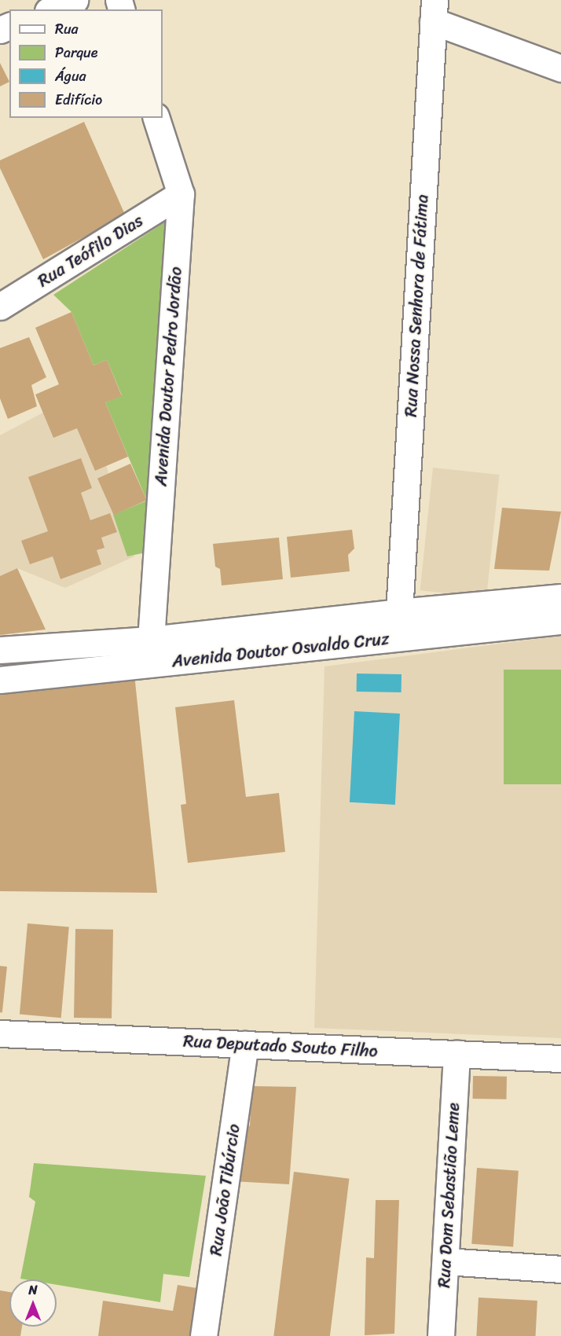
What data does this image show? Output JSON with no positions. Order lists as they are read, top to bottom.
{
  "streets": {
    "street": [
      "Rua Teófilo Dias",
      "Rua Nossa Senhora de Fátima",
      "Avenida Doutor Pedro Jordão",
      "Avenida Doutor Osvaldo Cruz",
      "Rua Deputado Souto Filho",
      "Rua João Tibúrcio",
      "Rua Dom Sebastião Leme"
    ]
  },
  "crossings": [
    ["Rua Teófilo Dias", "Avenida Doutor Pedro Jordão"],
    ["Rua Nossa Senhora de Fátima", "Avenida Doutor Osvaldo Cruz"],
    ["Avenida Doutor Pedro Jordão", "Avenida Doutor Osvaldo Cruz"],
    ["Rua Deputado Souto Filho", "Rua João Tibúrcio"],
    ["Rua Deputado Souto Filho", "Rua Dom Sebastião Leme"]
  ],
  "legend": [
    "Rua",
    "Parque",
    "Água",
    "Edifício"
  ],
  "north": "top"
}
